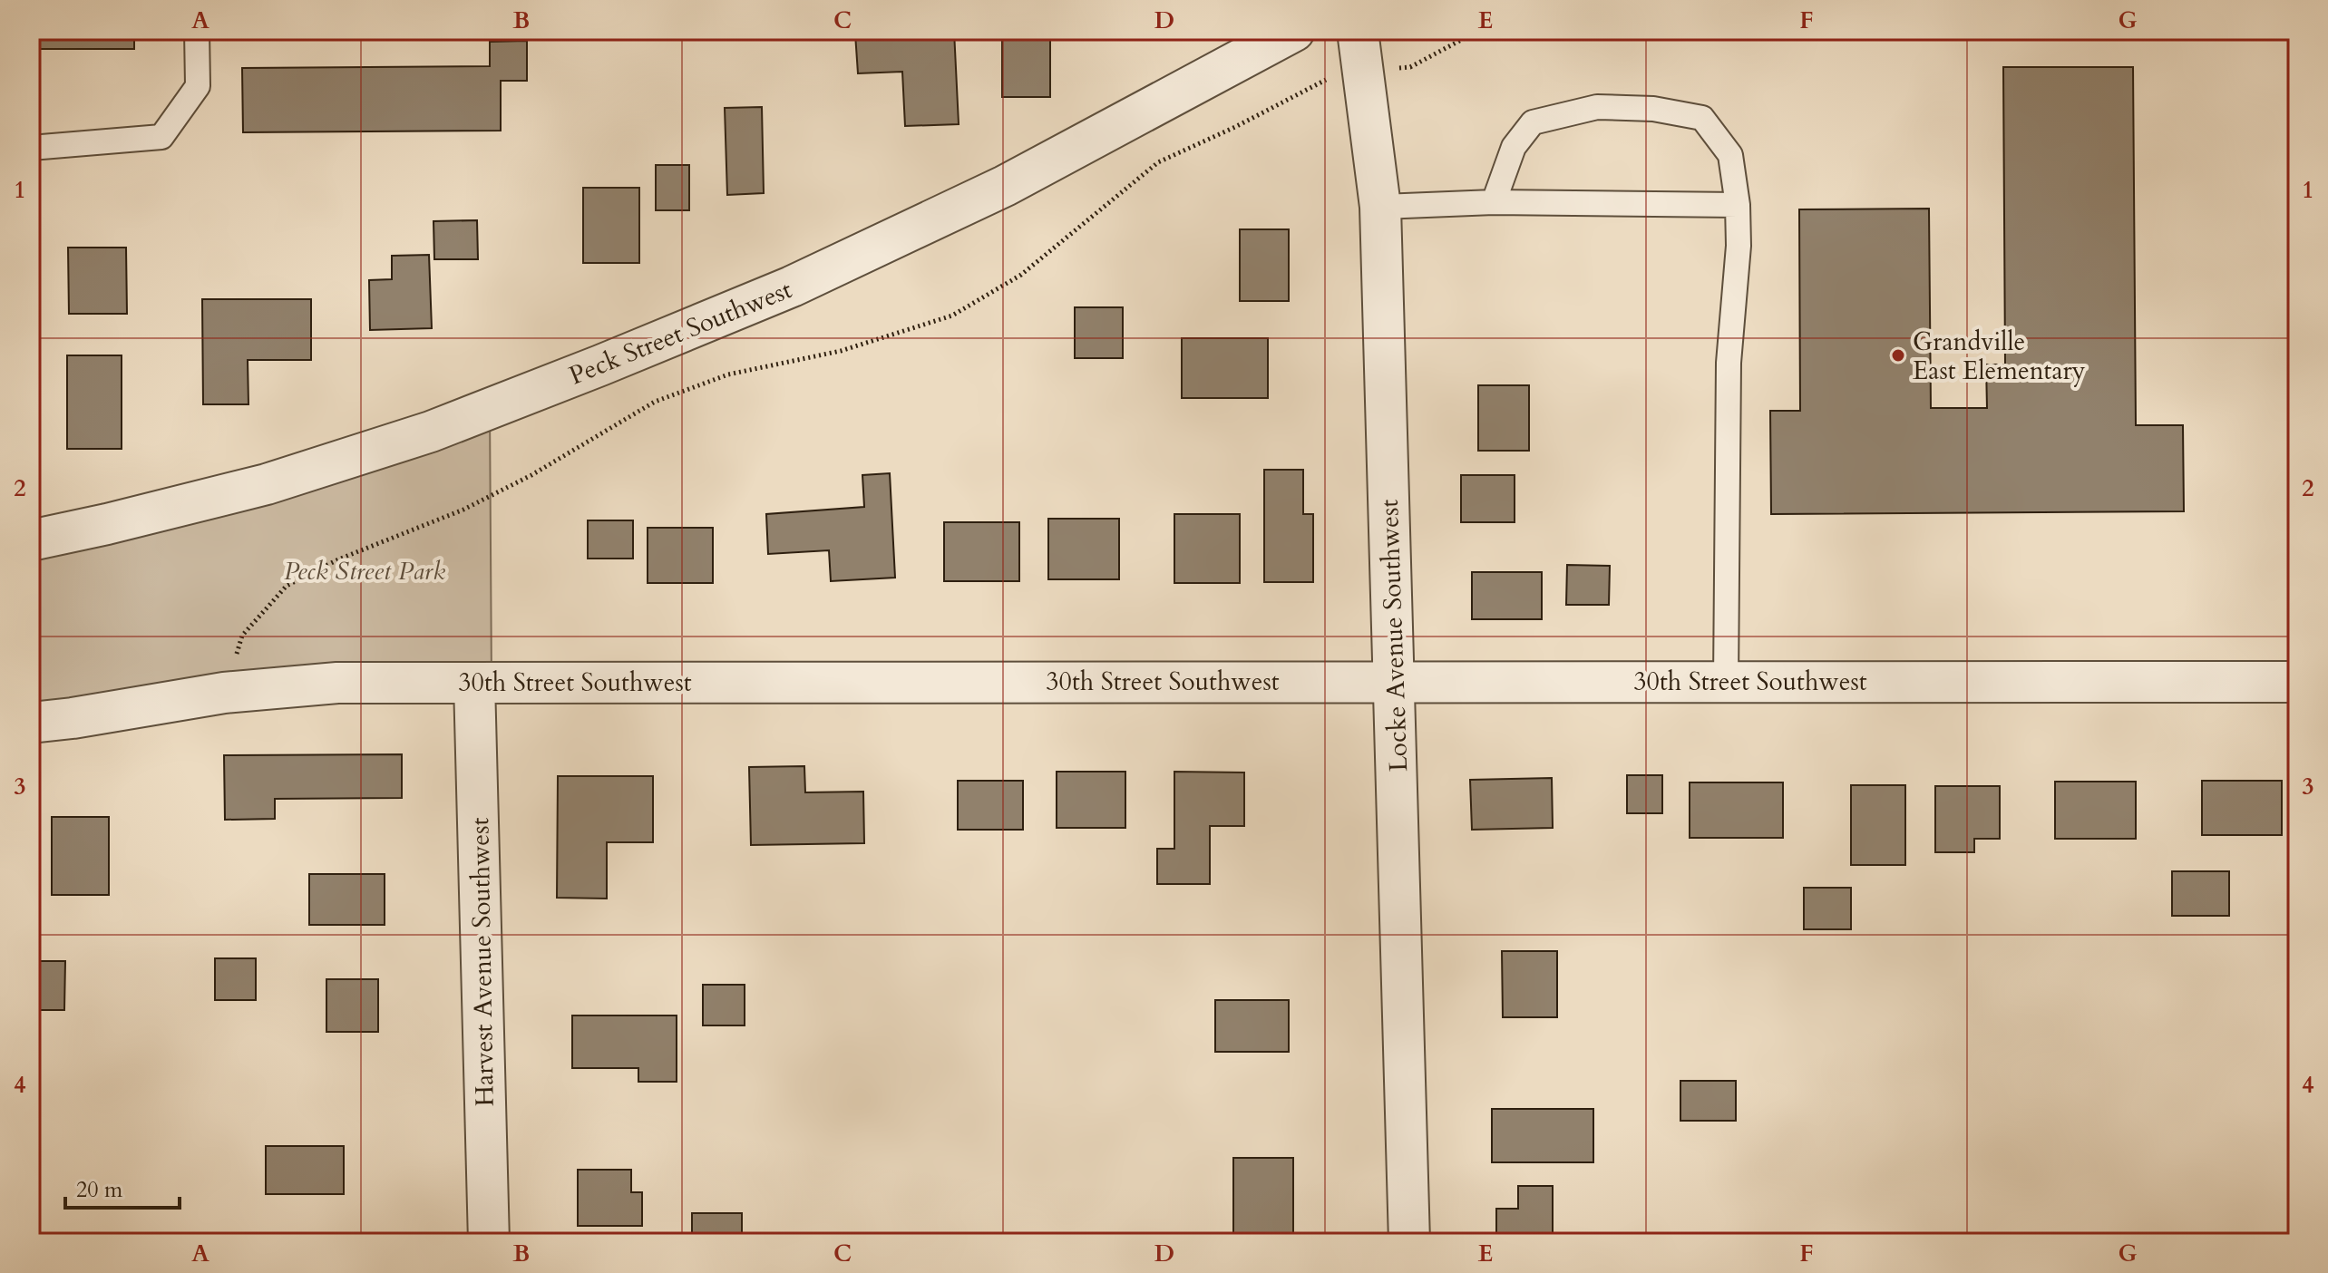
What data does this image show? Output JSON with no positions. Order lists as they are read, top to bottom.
{
  "streets": {
    "street": [
      "Peck Street Southwest",
      "Locke Avenue Southwest",
      "30th Street Southwest",
      "Harvest Avenue Southwest"
    ]
  },
  "crossings": [
    ["Locke Avenue Southwest", "30th Street Southwest"],
    ["30th Street Southwest", "Harvest Avenue Southwest"]
  ],
  "parks": ["Peck Street Park"],
  "places": ["Grandville East Elementary"],
  "scale_bar": "20 m",
  "grid": {
    "columns": [
      "A",
      "B",
      "C",
      "D",
      "E",
      "F",
      "G"
    ],
    "rows": [
      "1",
      "2",
      "3",
      "4"
    ]
  }
}
